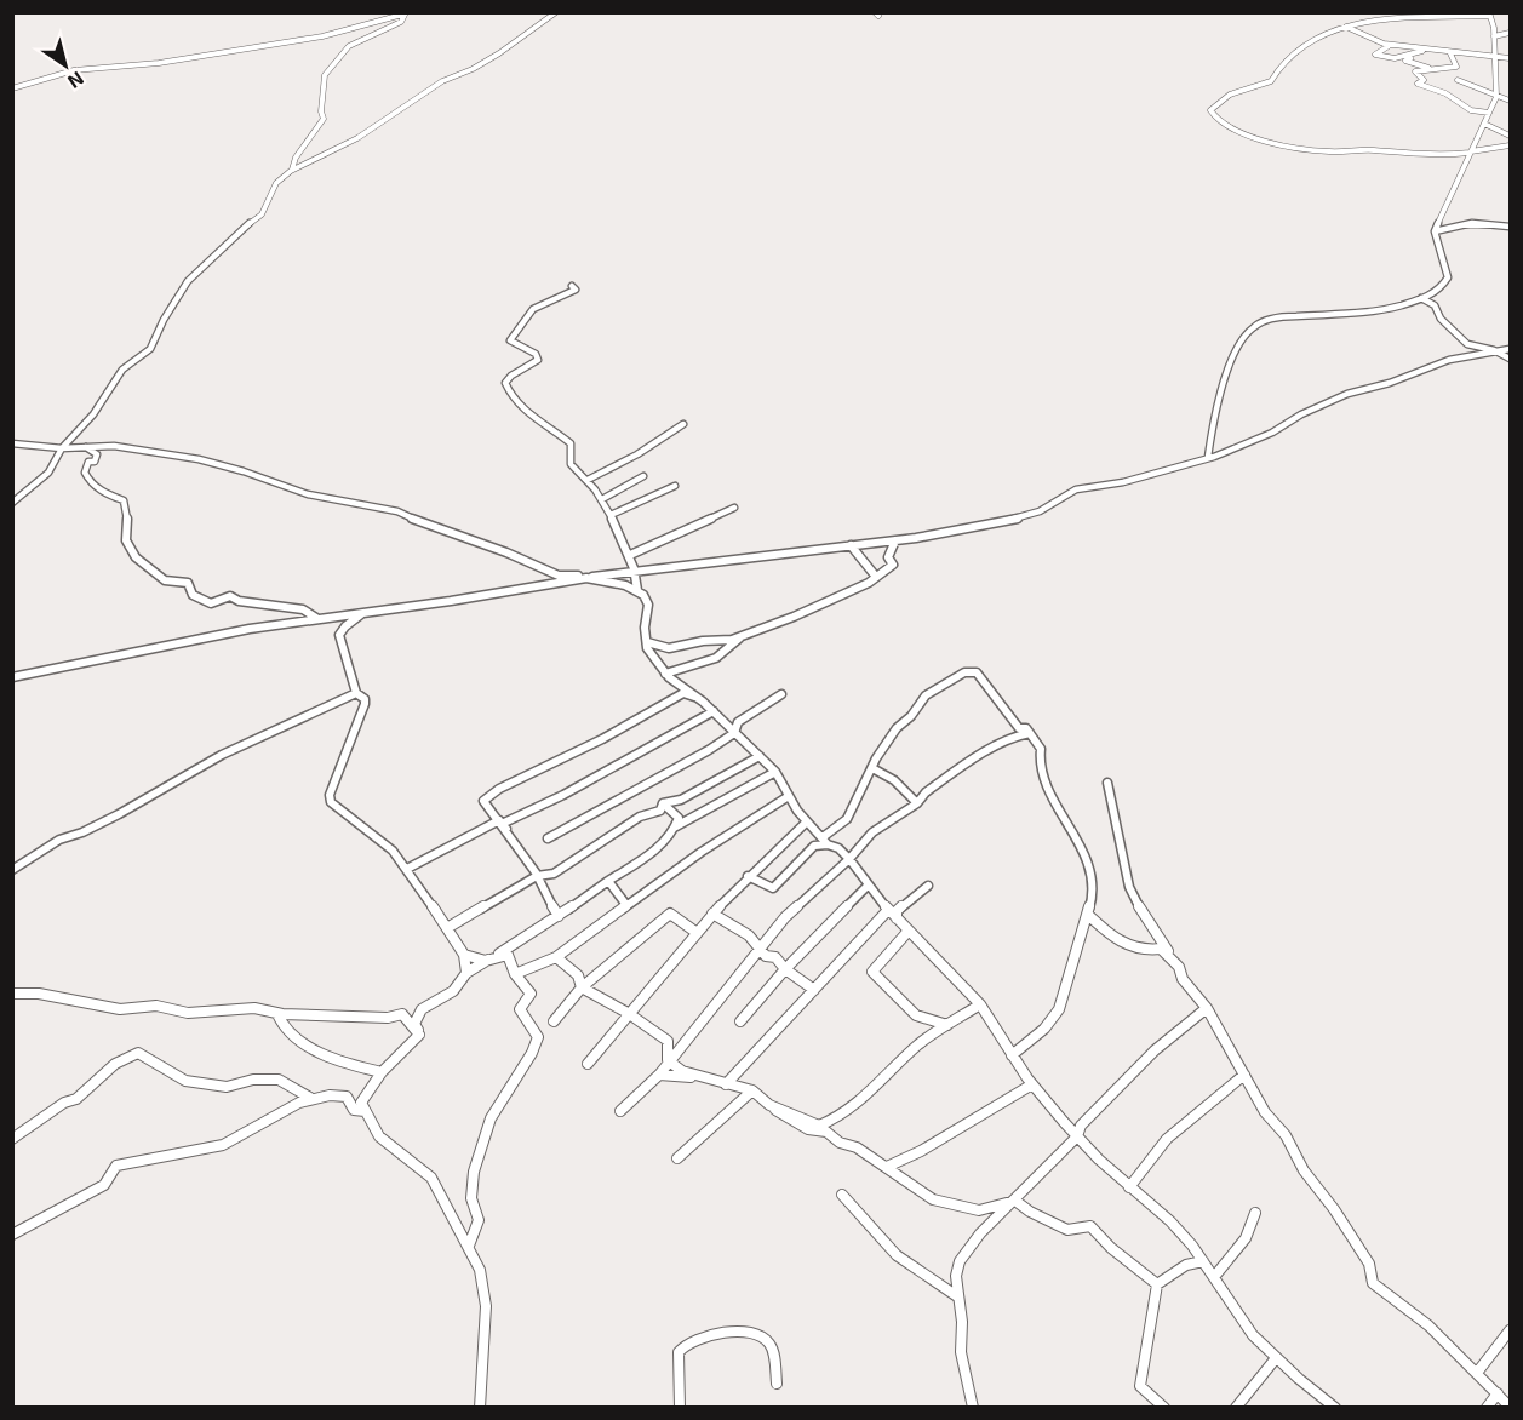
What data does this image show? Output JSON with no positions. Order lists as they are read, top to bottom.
{
  "north": "bottom right"
}
